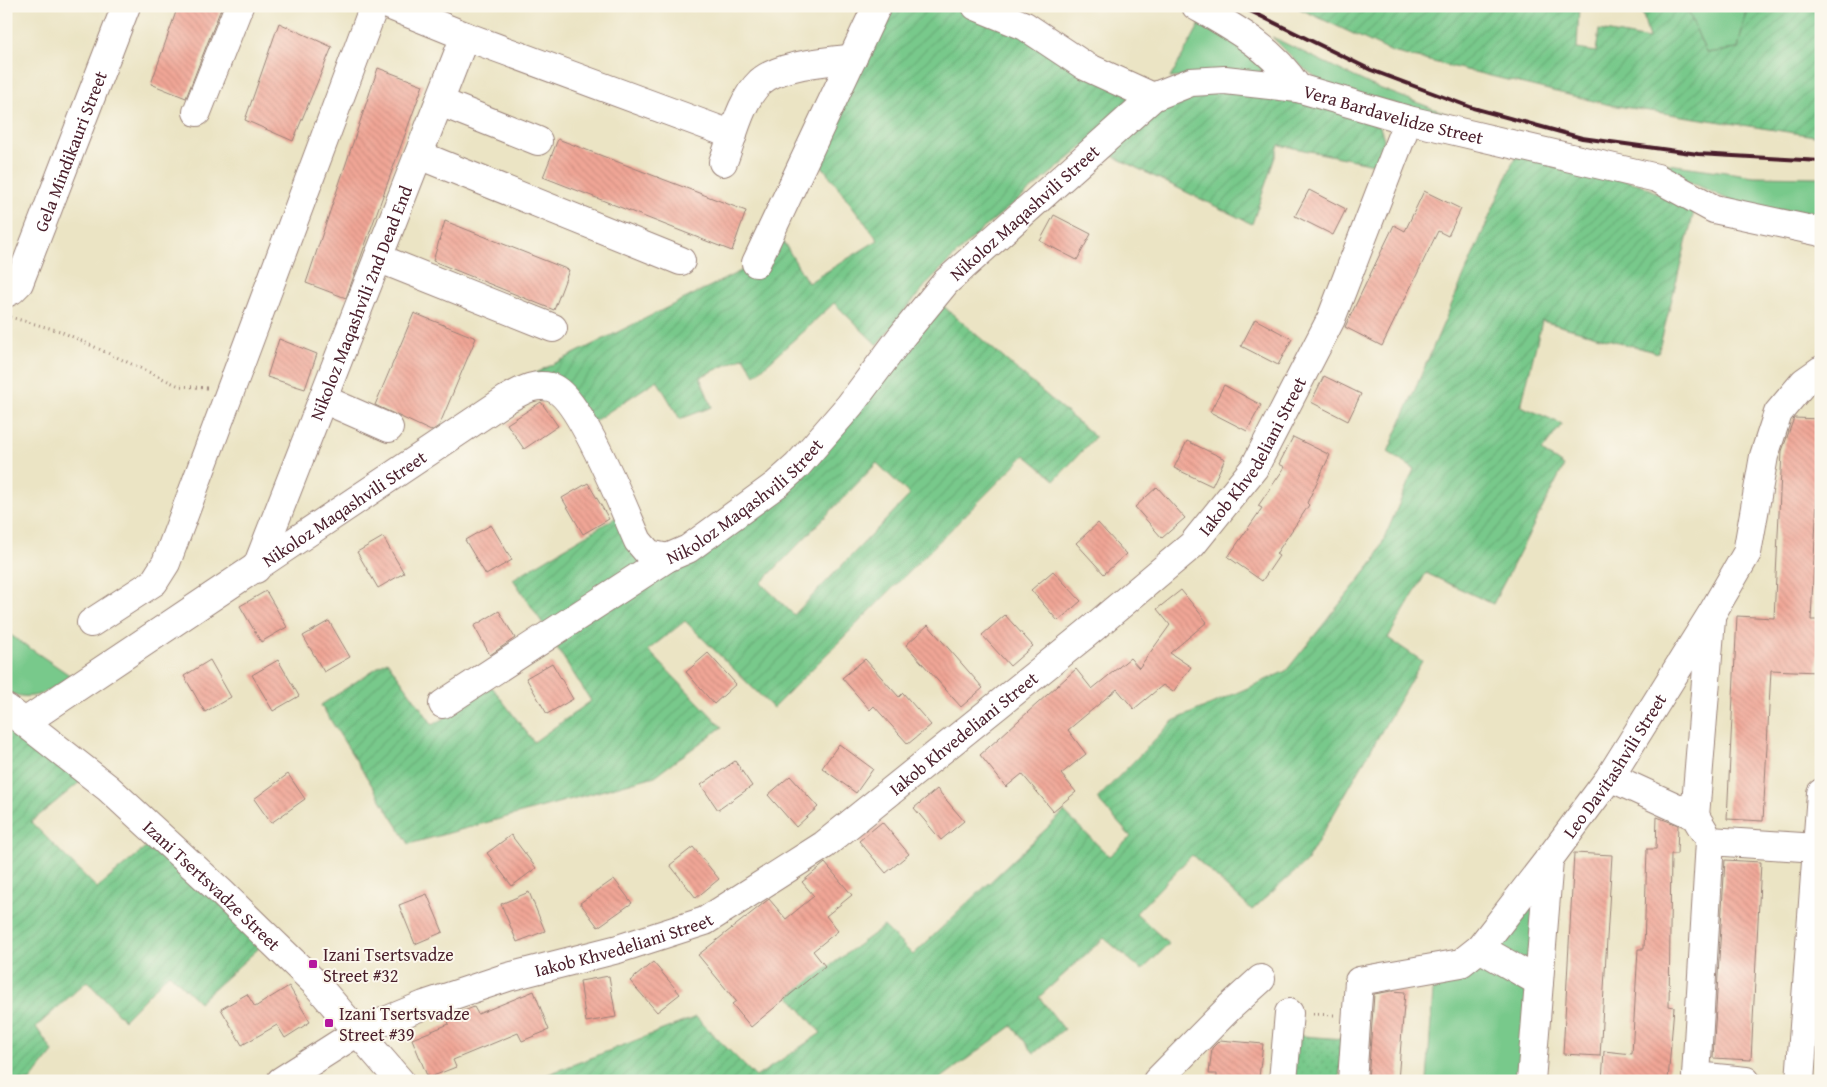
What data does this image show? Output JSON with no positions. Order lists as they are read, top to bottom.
{
  "streets": {
    "street": [
      "Vera Bardavelidze Street",
      "Gela Mindikauri Street",
      "Nikoloz Maqashvili Street",
      "Nikoloz Maqashvili 2nd Dead End",
      "Iakob Khvedeliani Street",
      "Leo Davitashvili Street",
      "Izani Tsertsvadze Street"
    ]
  },
  "crossings": [
    ["Vera Bardavelidze Street", "Nikoloz Maqashvili Street"],
    ["Vera Bardavelidze Street", "Iakob Khvedeliani Street"],
    ["Nikoloz Maqashvili Street", "Nikoloz Maqashvili 2nd Dead End"],
    ["Nikoloz Maqashvili Street", "Izani Tsertsvadze Street"],
    ["Iakob Khvedeliani Street", "Izani Tsertsvadze Street"]
  ],
  "places": {
    "transit": ["Izani Tsertsvadze Street #32", "Izani Tsertsvadze Street #39"]
  }
}
